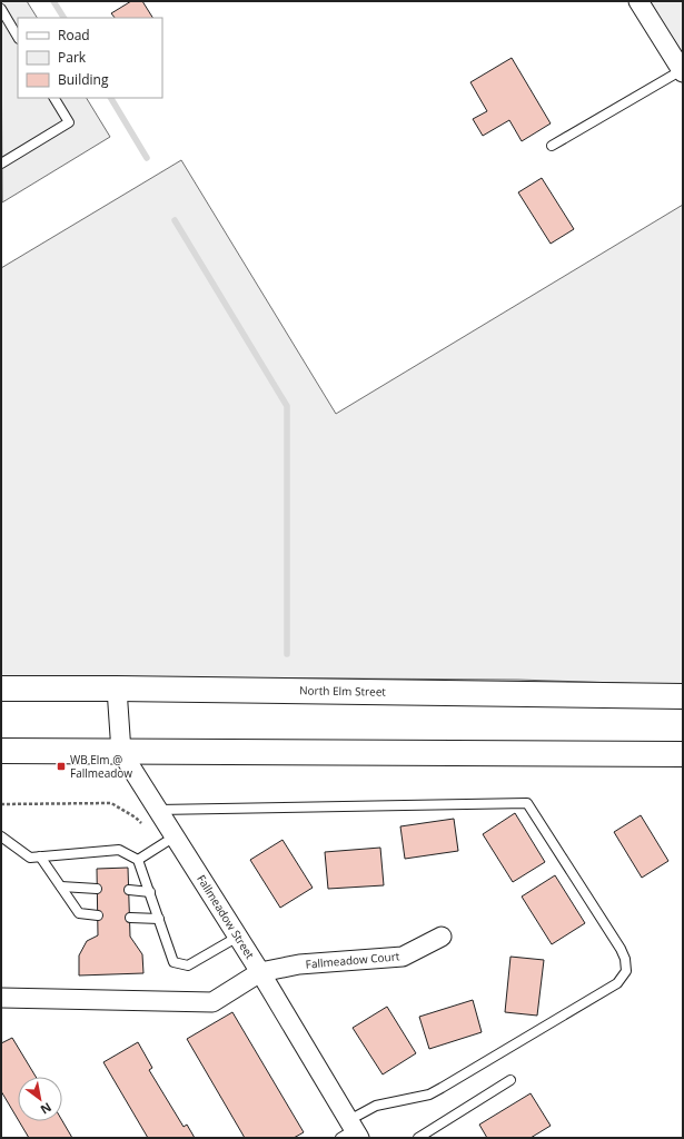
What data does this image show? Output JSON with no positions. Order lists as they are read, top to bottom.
{
  "streets": {
    "main road": ["North Elm Street"],
    "street": ["Fallmeadow Street", "Fallmeadow Court"]
  },
  "crossings": [
    ["North Elm Street", "Fallmeadow Street"],
    ["Fallmeadow Street", "Fallmeadow Court"]
  ],
  "places": {
    "transit": ["WB Elm @ Fallmeadow"]
  },
  "legend": ["Road", "Park", "Building"],
  "north": "bottom right"
}
